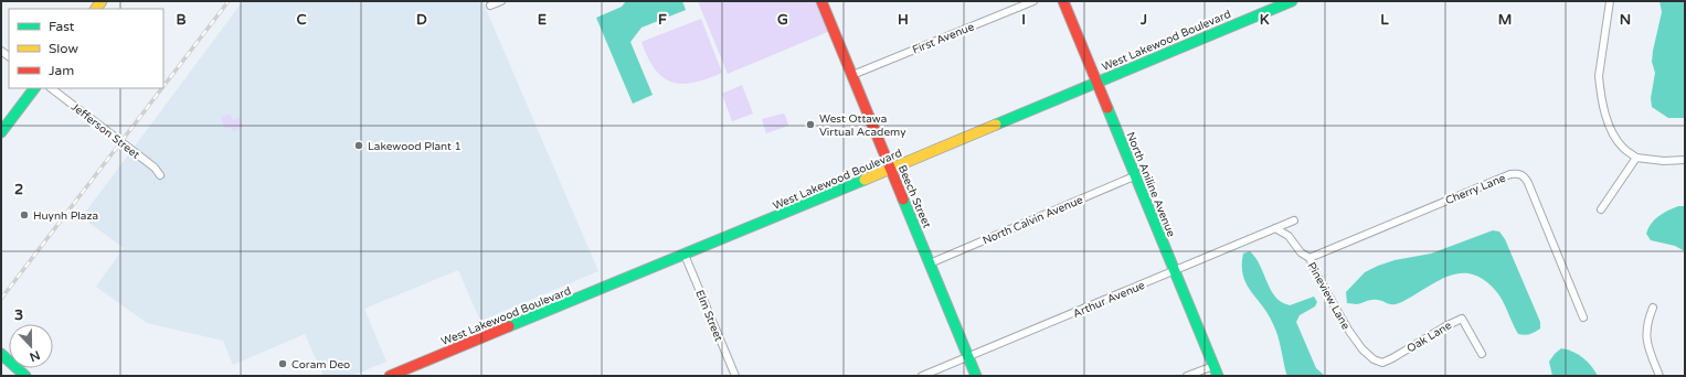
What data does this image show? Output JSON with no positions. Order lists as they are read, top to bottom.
{
  "streets": {
    "street": [
      "First Avenue",
      "West Lakewood Boulevard",
      "Jefferson Street",
      "North Aniline Avenue",
      "Cherry Lane",
      "Beech Street",
      "North Calvin Avenue",
      "Pineview Lane",
      "Arthur Avenue",
      "Elm Street",
      "Oak Lane"
    ]
  },
  "crossings": [
    ["First Avenue", "Beech Street"],
    ["West Lakewood Boulevard", "North Aniline Avenue"],
    ["West Lakewood Boulevard", "Beech Street"],
    ["West Lakewood Boulevard", "Elm Street"],
    ["North Aniline Avenue", "North Calvin Avenue"],
    ["North Aniline Avenue", "Arthur Avenue"],
    ["Cherry Lane", "Pineview Lane"],
    ["Beech Street", "North Calvin Avenue"],
    ["Beech Street", "Arthur Avenue"],
    ["Pineview Lane", "Arthur Avenue"],
    ["Pineview Lane", "Oak Lane"]
  ],
  "places": [
    "West Ottawa Virtual Academy",
    "Lakewood Plant 1",
    "Huynh Plaza",
    "Coram Deo"
  ],
  "legend": ["Fast", "Slow", "Jam"],
  "north": "bottom",
  "grid": {
    "columns": [
      "B",
      "C",
      "D",
      "E",
      "F",
      "G",
      "H",
      "I",
      "J",
      "K",
      "L",
      "M",
      "N"
    ],
    "rows": ["2", "3"]
  }
}
